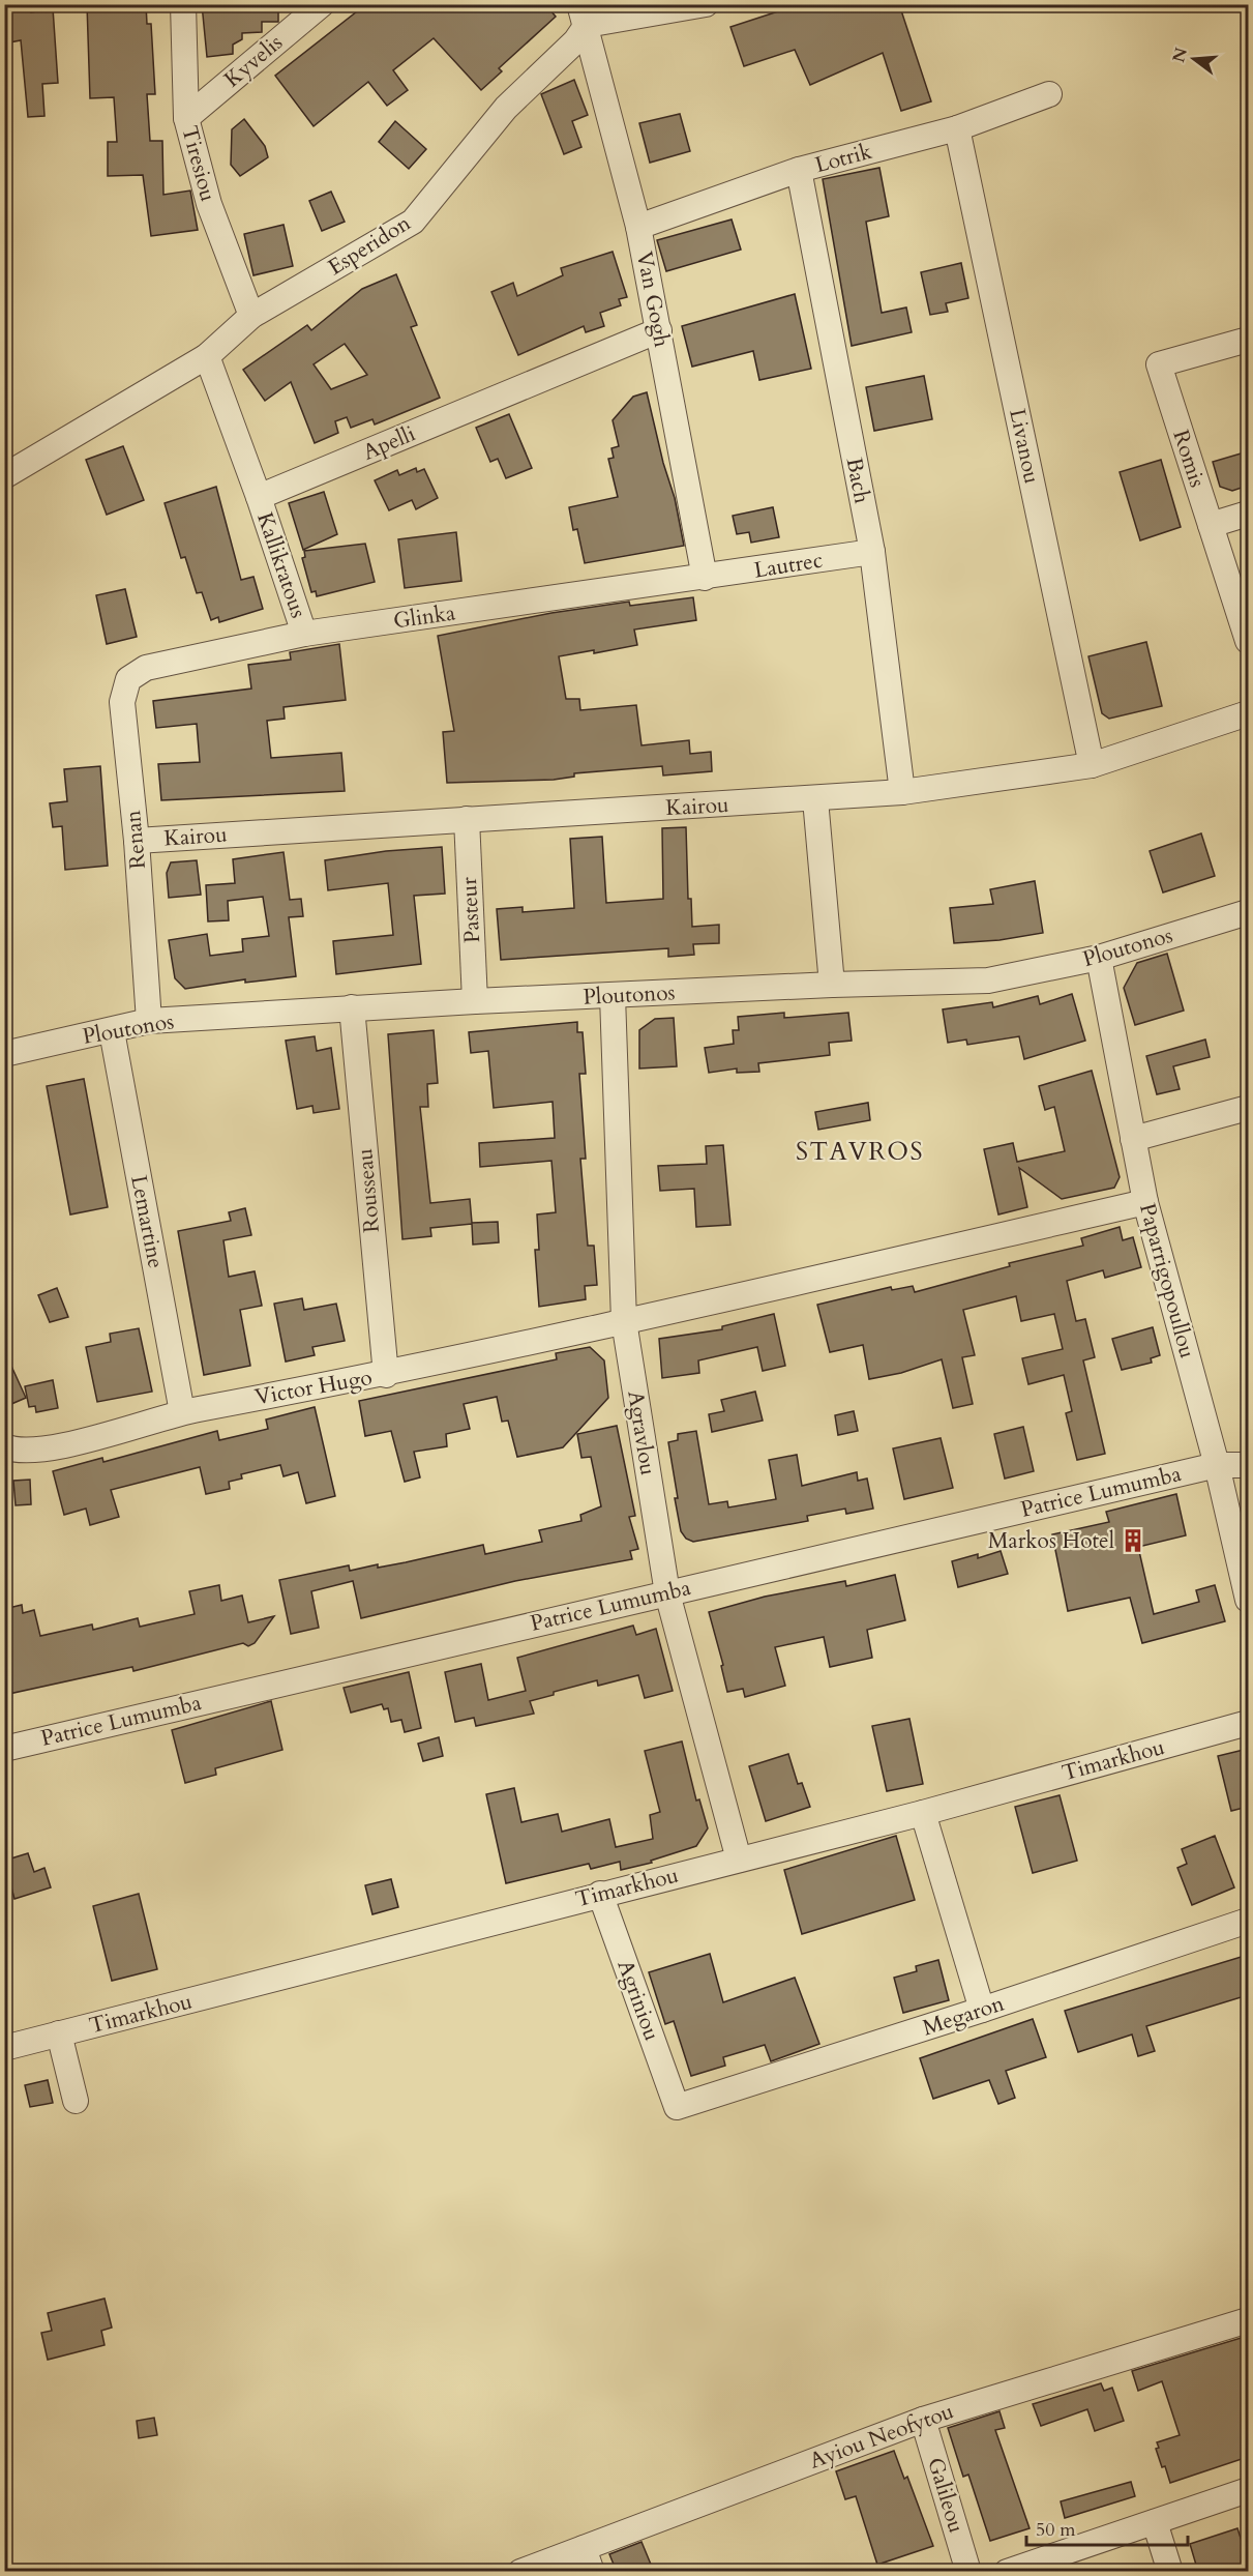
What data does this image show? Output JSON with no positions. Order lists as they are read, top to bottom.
{
  "streets": {
    "street": [
      "Kyvelis",
      "Lotrik",
      "Tiresiou",
      "Esperidon",
      "Van Gogh",
      "Apelli",
      "Livanou",
      "Romis",
      "Bach",
      "Kallikratous",
      "Lautrec",
      "Glinka",
      "Kairou",
      "Renan",
      "Pasteur",
      "Ploutonos",
      "Rousseau",
      "Lemartine",
      "Paparrigopoullou",
      "Victor Hugo",
      "Agravlou",
      "Patrice Lumumba",
      "Timarkhou",
      "Agriniou",
      "Megaron",
      "Ayiou Neofytou",
      "Galileou"
    ]
  },
  "crossings": [
    ["Kyvelis", "Tiresiou"],
    ["Lotrik", "Van Gogh"],
    ["Lotrik", "Livanou"],
    ["Lotrik", "Bach"],
    ["Tiresiou", "Esperidon"],
    ["Esperidon", "Van Gogh"],
    ["Van Gogh", "Apelli"],
    ["Van Gogh", "Lautrec"],
    ["Van Gogh", "Glinka"],
    ["Apelli", "Kallikratous"],
    ["Livanou", "Kairou"],
    ["Bach", "Lautrec"],
    ["Bach", "Kairou"],
    ["Kallikratous", "Glinka"],
    ["Lautrec", "Glinka"],
    ["Glinka", "Renan"],
    ["Kairou", "Renan"],
    ["Kairou", "Pasteur"],
    ["Renan", "Ploutonos"],
    ["Pasteur", "Ploutonos"],
    ["Ploutonos", "Rousseau"],
    ["Ploutonos", "Lemartine"],
    ["Ploutonos", "Paparrigopoullou"],
    ["Ploutonos", "Agravlou"],
    ["Rousseau", "Victor Hugo"],
    ["Lemartine", "Victor Hugo"],
    ["Paparrigopoullou", "Victor Hugo"],
    ["Paparrigopoullou", "Patrice Lumumba"],
    ["Victor Hugo", "Agravlou"],
    ["Agravlou", "Patrice Lumumba"],
    ["Agravlou", "Timarkhou"],
    ["Timarkhou", "Agriniou"],
    ["Agriniou", "Megaron"],
    ["Ayiou Neofytou", "Galileou"]
  ],
  "districts": ["STAVROS"],
  "places": {
    "building": ["Markos Hotel"]
  },
  "scale_bar": "50 m",
  "north": "left"
}
